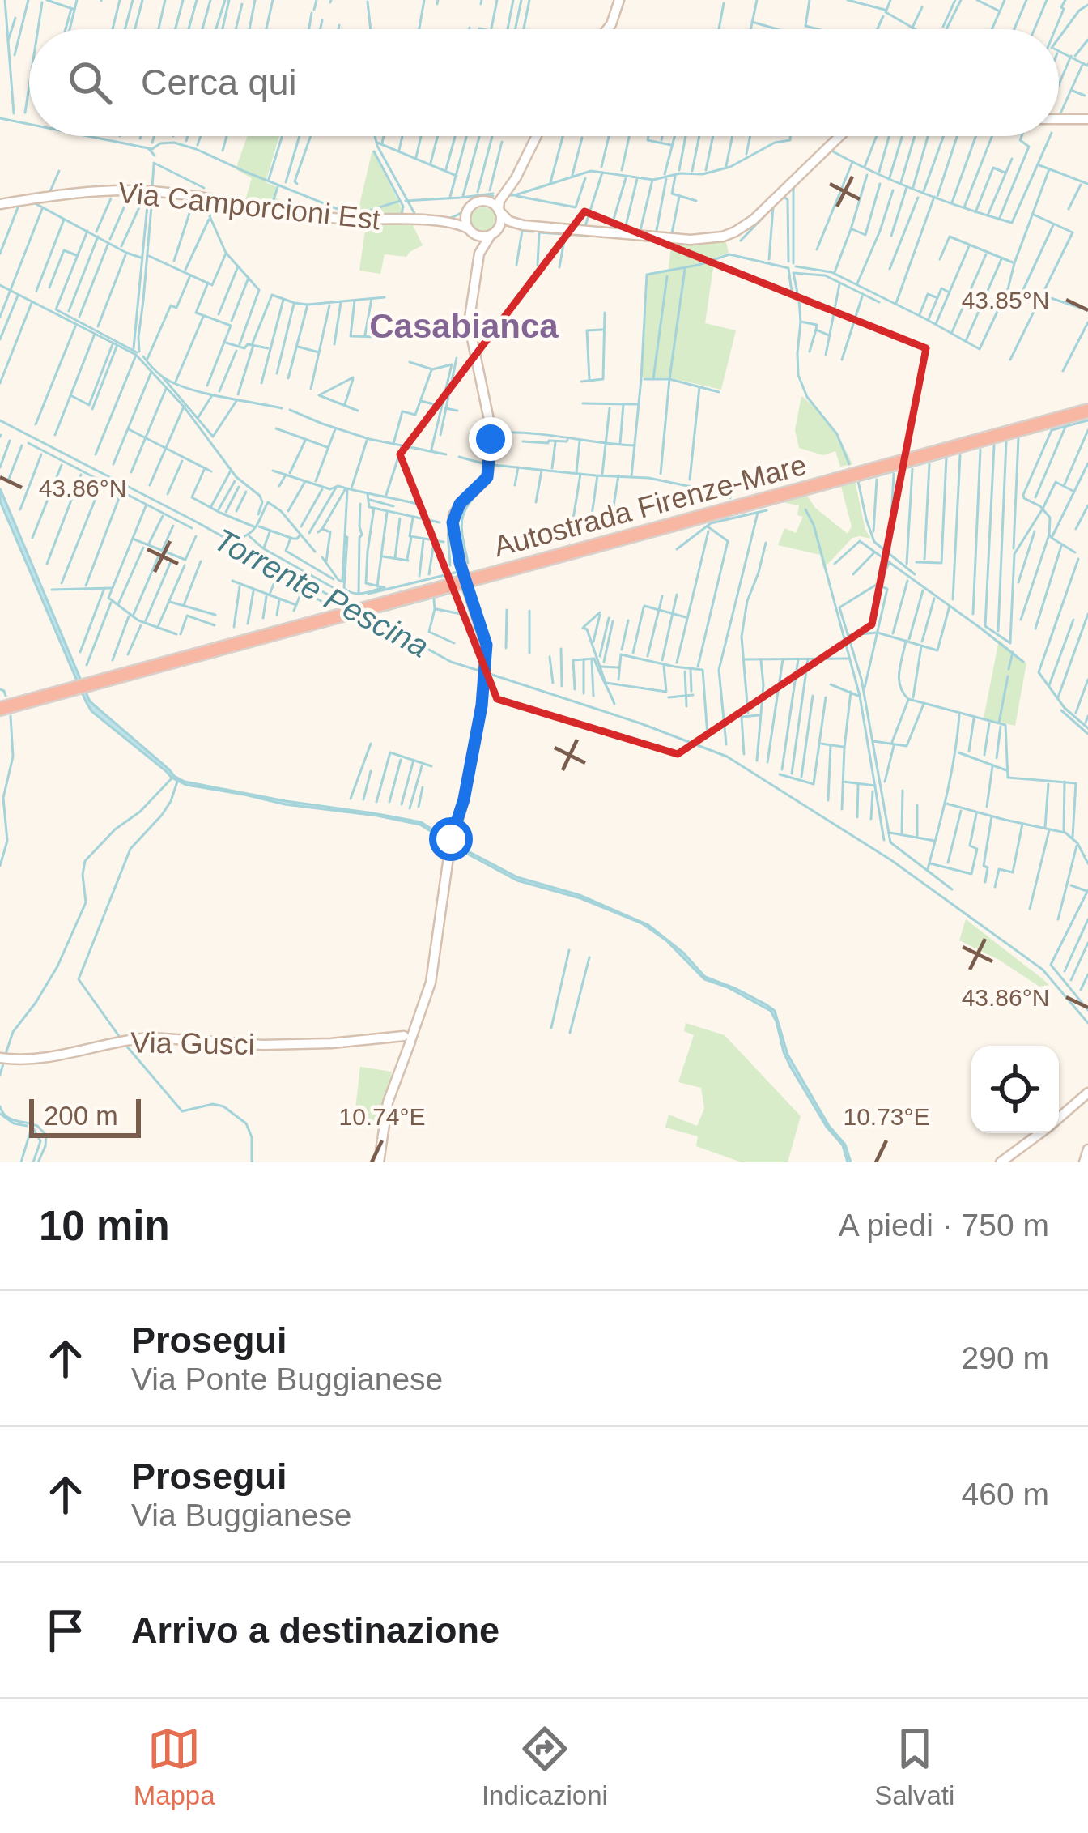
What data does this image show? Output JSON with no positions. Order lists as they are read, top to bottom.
{
  "streets": {
    "highway": ["Autostrada Firenze-Mare"],
    "main road": ["Via Camporcioni Est", "Via Gusci"]
  },
  "districts": ["Casabianca"],
  "water": ["Torrente Pescina"],
  "scale_bar": "200 m",
  "page": {
    "search": "Cerca qui",
    "scale": "200 m",
    "heading": ["10 min", "A piedi · 750 m"],
    "list": [
      ["Prosegui", "Via Ponte Buggianese", "290 m"],
      ["Prosegui", "Via Buggianese", "460 m"],
      "Arrivo a destinazione"
    ],
    "nav": ["Mappa", "Indicazioni", "Salvati"]
  },
  "coordinates": [
    "43.85°N",
    "43.86°N",
    "10.74°E",
    "10.73°E"
  ]
}
